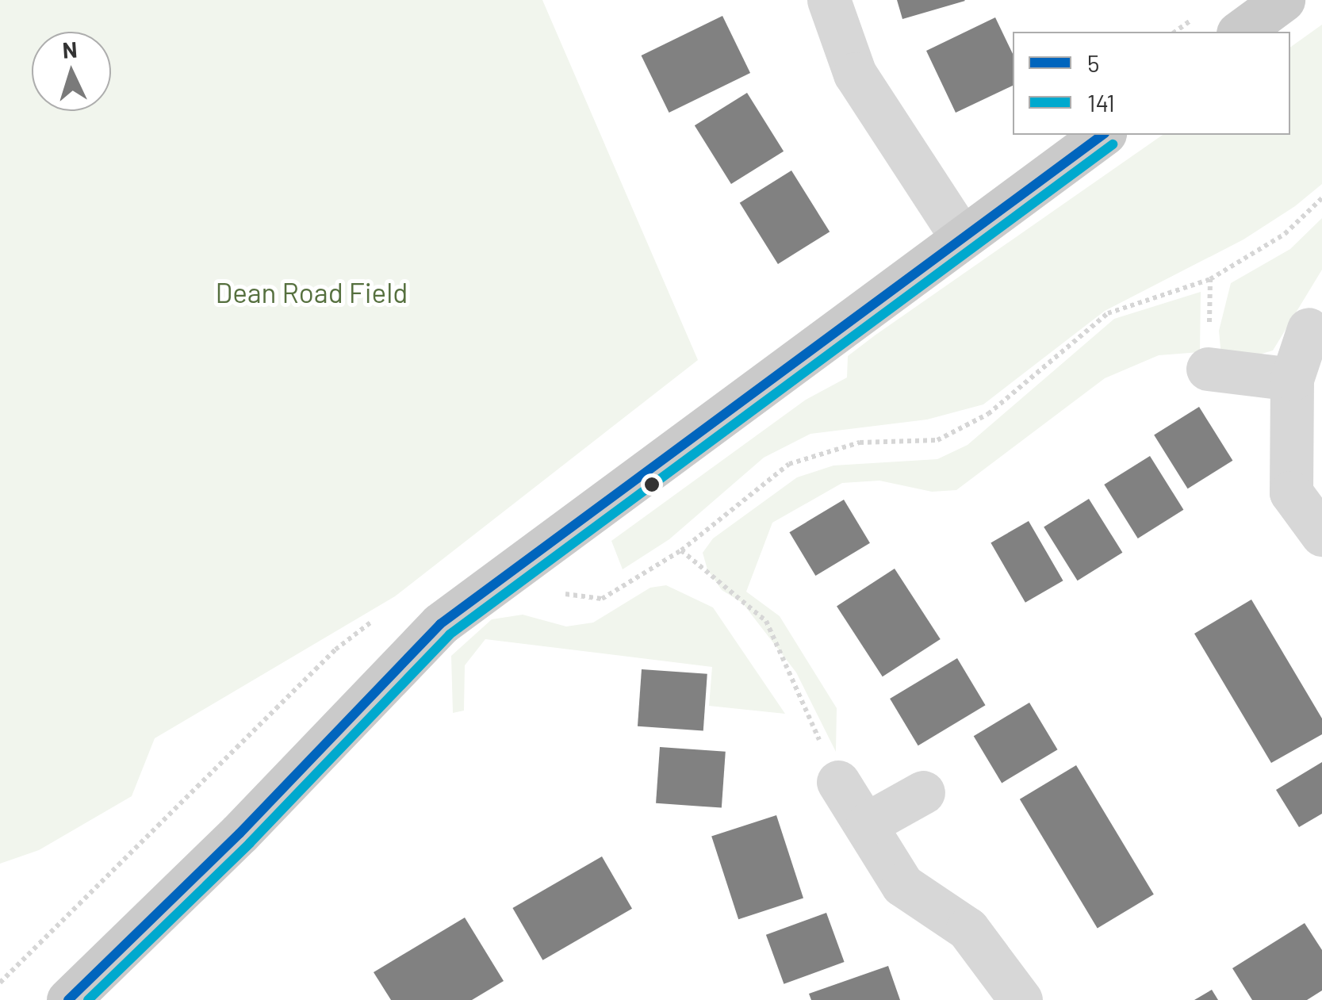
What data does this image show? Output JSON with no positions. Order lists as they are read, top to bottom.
{
  "parks": ["Dean Road Field"],
  "lines": ["transit line 5", "transit line 141"],
  "legend": ["5", "141"],
  "north": "top"
}
